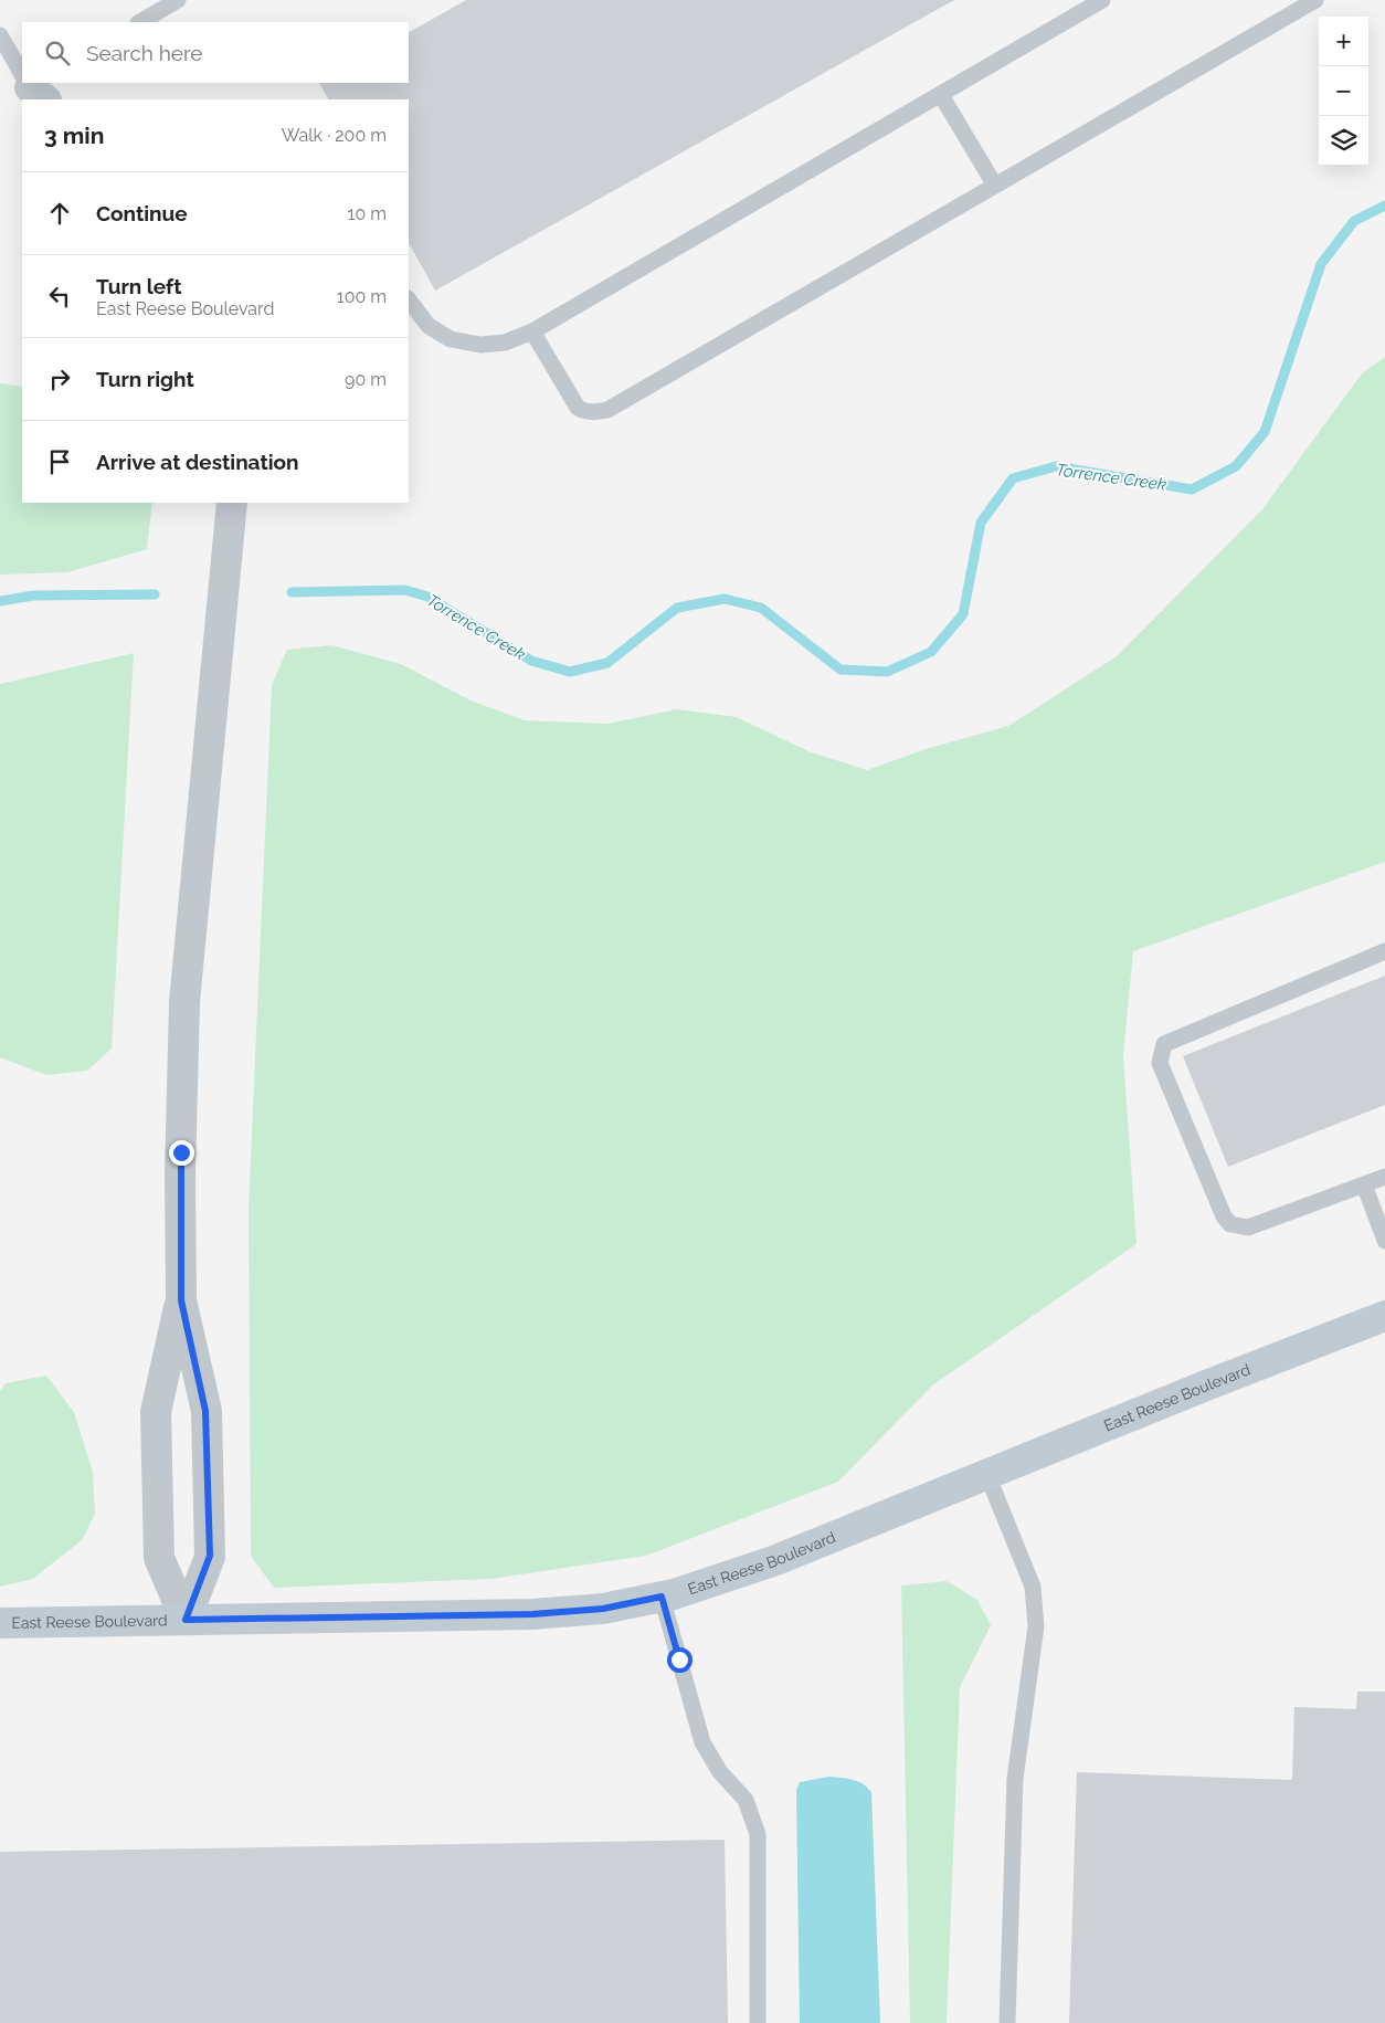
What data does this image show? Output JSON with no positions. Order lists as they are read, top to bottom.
{
  "streets": {
    "street": ["East Reese Boulevard"]
  },
  "water": ["Torrence Creek"],
  "page": {
    "map_buttons": ["+", "−"],
    "search": "Search here",
    "heading": ["3 min", "Walk · 200 m"],
    "list": [
      ["Continue", "10 m"],
      ["Turn left", "East Reese Boulevard", "100 m"],
      ["Turn right", "90 m"],
      "Arrive at destination"
    ]
  }
}
